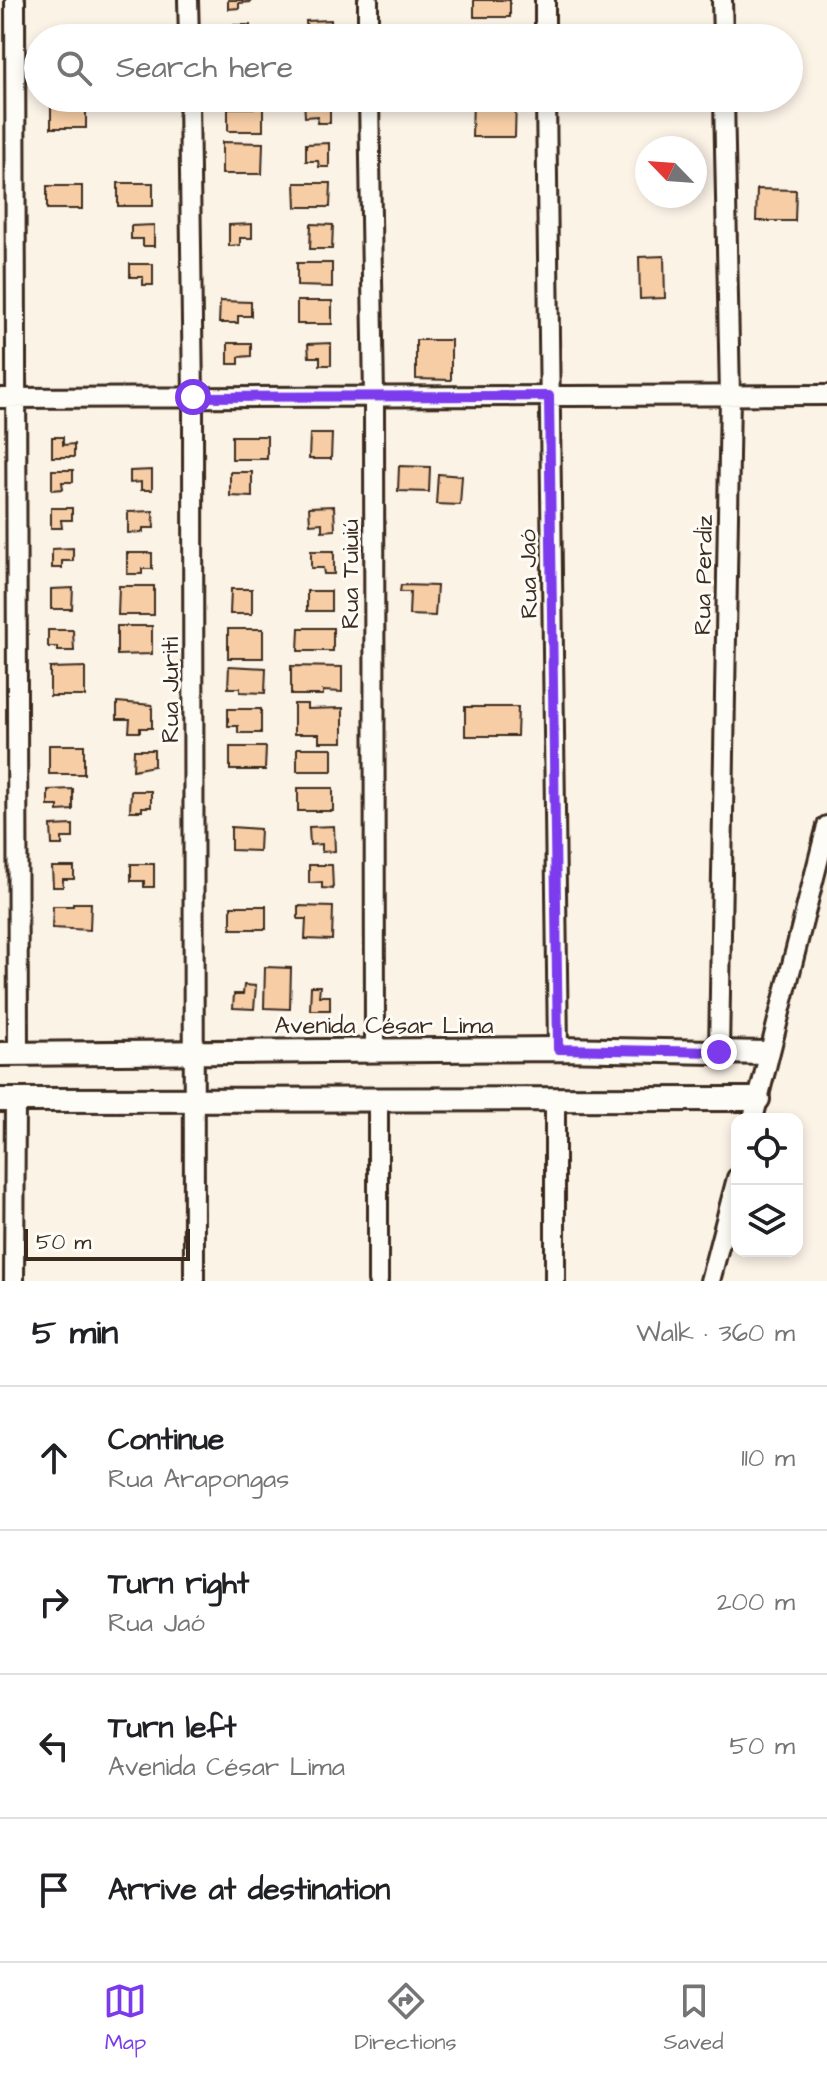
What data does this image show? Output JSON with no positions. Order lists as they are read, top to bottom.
{
  "streets": {
    "street": [
      "Rua Tuiuiú",
      "Rua Jaó",
      "Rua Perdiz",
      "Rua Juriti",
      "Avenida César Lima"
    ]
  },
  "crossings": [
    ["Rua Tuiuiú", "Avenida César Lima"],
    ["Rua Jaó", "Avenida César Lima"],
    ["Rua Perdiz", "Avenida César Lima"],
    ["Rua Juriti", "Avenida César Lima"]
  ],
  "scale_bar": "50 m",
  "north": "top left",
  "page": {
    "search": "Search here",
    "scale": "50 m",
    "heading": ["5 min", "Walk · 360 m"],
    "list": [
      ["Continue", "Rua Arapongas", "110 m"],
      ["Turn right", "Rua Jaó", "200 m"],
      ["Turn left", "Avenida César Lima", "50 m"],
      "Arrive at destination"
    ],
    "nav": ["Map", "Directions", "Saved"]
  }
}
